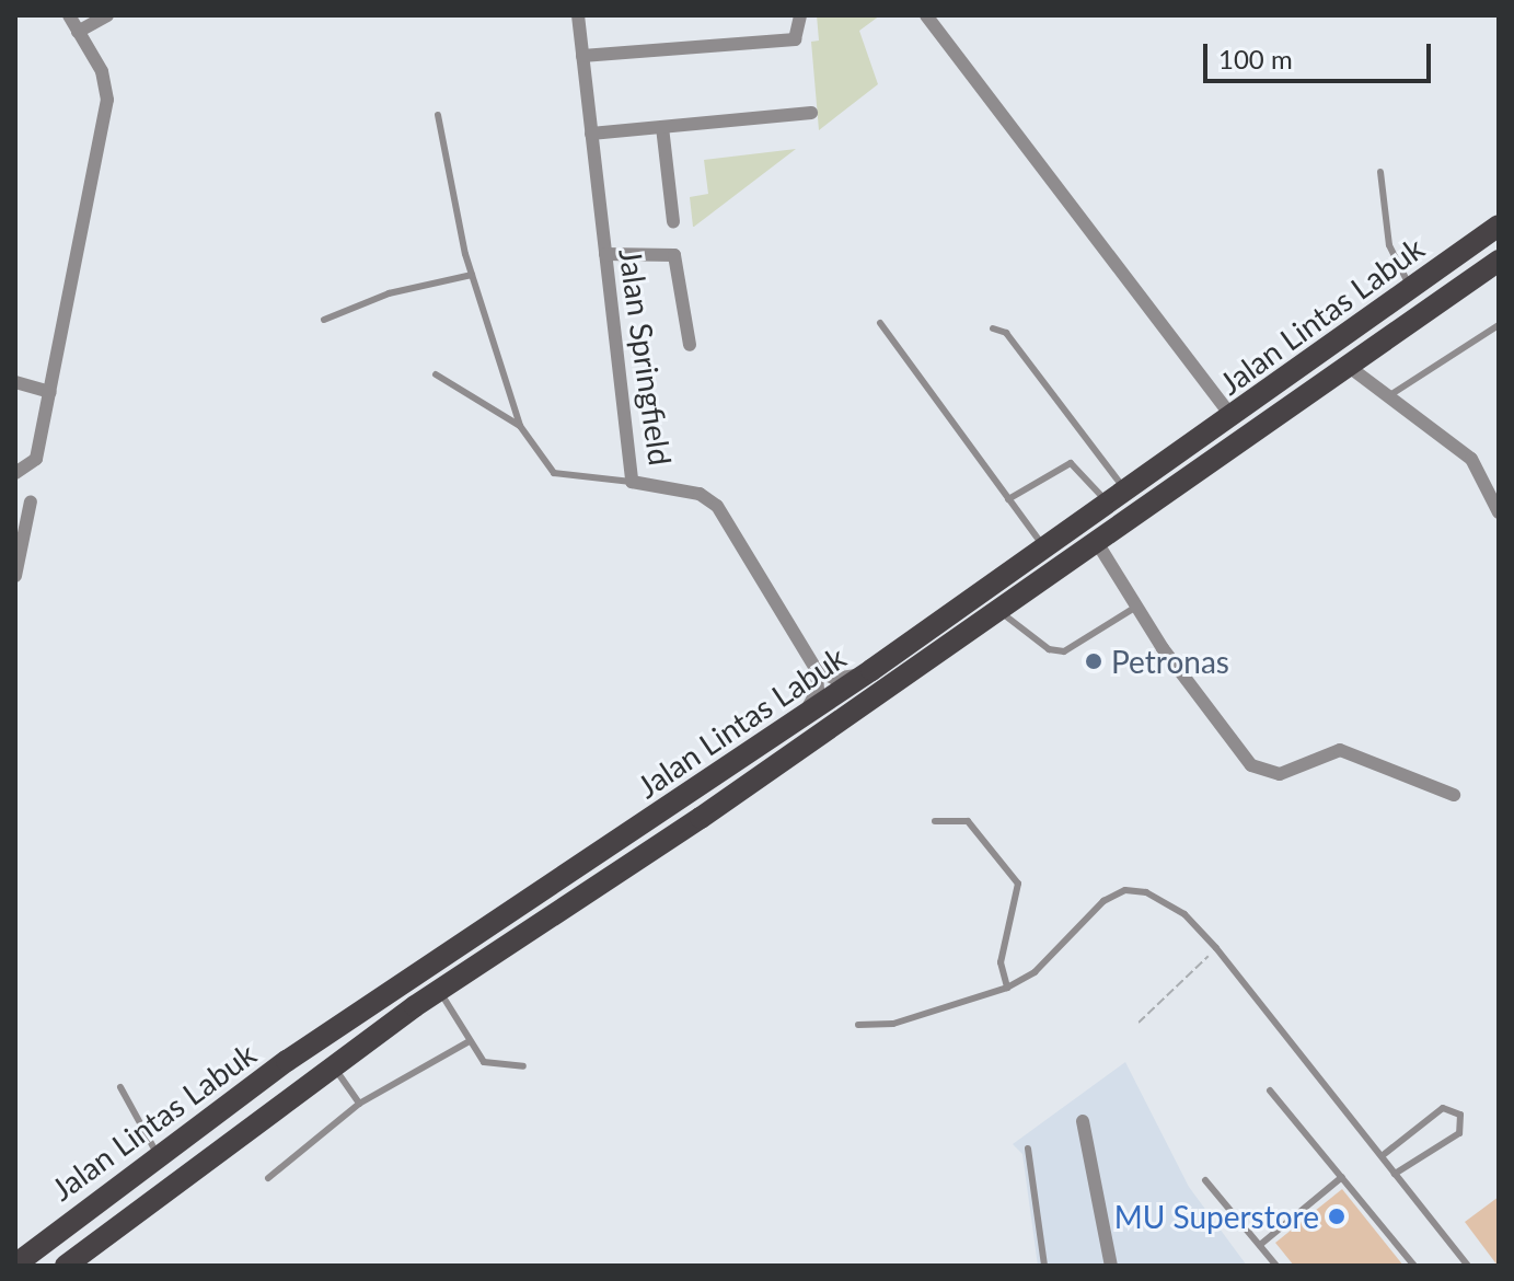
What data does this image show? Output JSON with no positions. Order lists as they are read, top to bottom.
{
  "streets": {
    "main road": ["Jalan Lintas Labuk"],
    "street": ["Jalan Springfield"]
  },
  "places": ["Petronas", "MU Superstore"],
  "scale_bar": "100 m"
}
